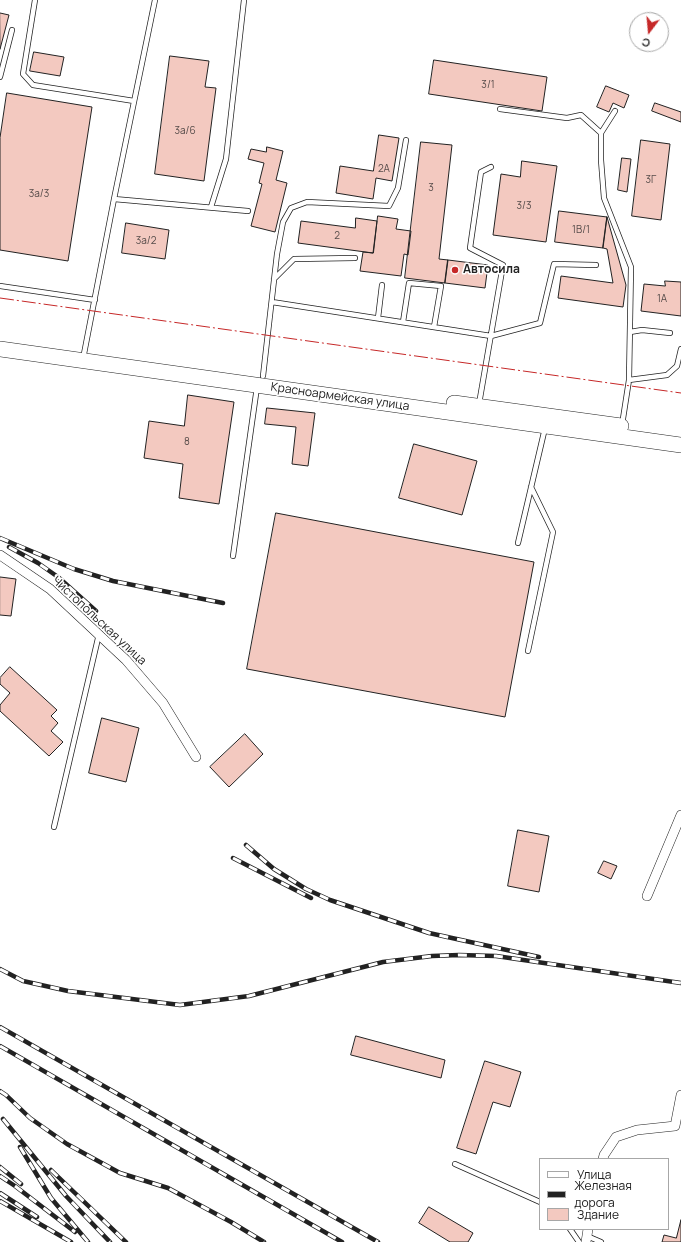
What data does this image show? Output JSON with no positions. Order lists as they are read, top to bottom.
{
  "streets": {
    "main road": ["Красноармейская улица"],
    "street": ["Чистопольская улица"]
  },
  "places": ["Автосила"],
  "house_numbers": [
    "3/1",
    "3а/6",
    "2А",
    "3Г",
    "3",
    "3а/3",
    "3/3",
    "1В/1",
    "2",
    "3а/2",
    "1А",
    "8"
  ],
  "legend": ["Улица", "Железная дорога", "Здание"],
  "north": "bottom"
}
